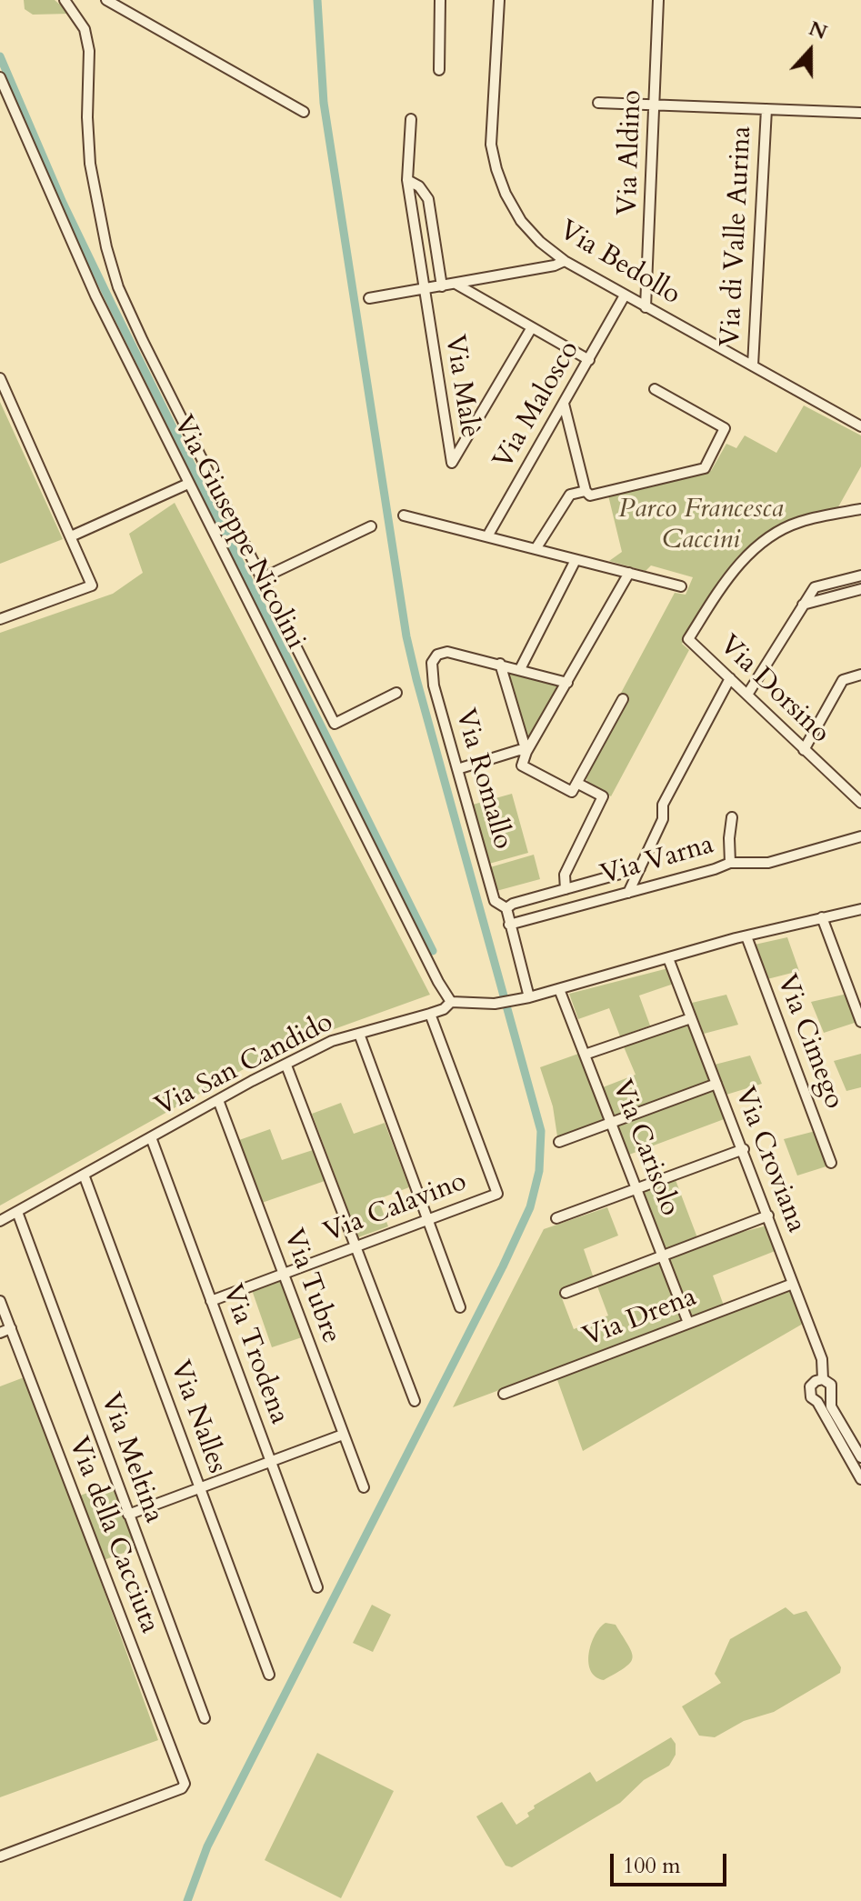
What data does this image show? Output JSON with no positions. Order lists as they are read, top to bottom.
{
  "streets": {
    "street": [
      "Via Aldino",
      "Via di Valle Aurina",
      "Via Bedollo",
      "Via Malè",
      "Via Malosco",
      "Via Giuseppe Nicolini",
      "Via Dorsino",
      "Via Romallo",
      "Via Varna",
      "Via Cimego",
      "Via San Candido",
      "Via Carisolo",
      "Via Croviana",
      "Via Calavino",
      "Via Tubre",
      "Via Drena",
      "Via Trodena",
      "Via Nalles",
      "Via Meltina",
      "Via della Cacciuta"
    ]
  },
  "crossings": [
    ["Via Aldino", "Via Bedollo"],
    ["Via di Valle Aurina", "Via Bedollo"],
    ["Via Bedollo", "Via Malosco"],
    ["Via Giuseppe Nicolini", "Via San Candido"],
    ["Via San Candido", "Via Calavino"],
    ["Via San Candido", "Via Tubre"],
    ["Via San Candido", "Via Trodena"],
    ["Via San Candido", "Via Nalles"],
    ["Via San Candido", "Via Meltina"],
    ["Via Carisolo", "Via Drena"],
    ["Via Croviana", "Via Drena"],
    ["Via Calavino", "Via Tubre"],
    ["Via Calavino", "Via Trodena"]
  ],
  "parks": ["Parco Francesca Caccini"],
  "scale_bar": "100 m",
  "north": "top"
}
